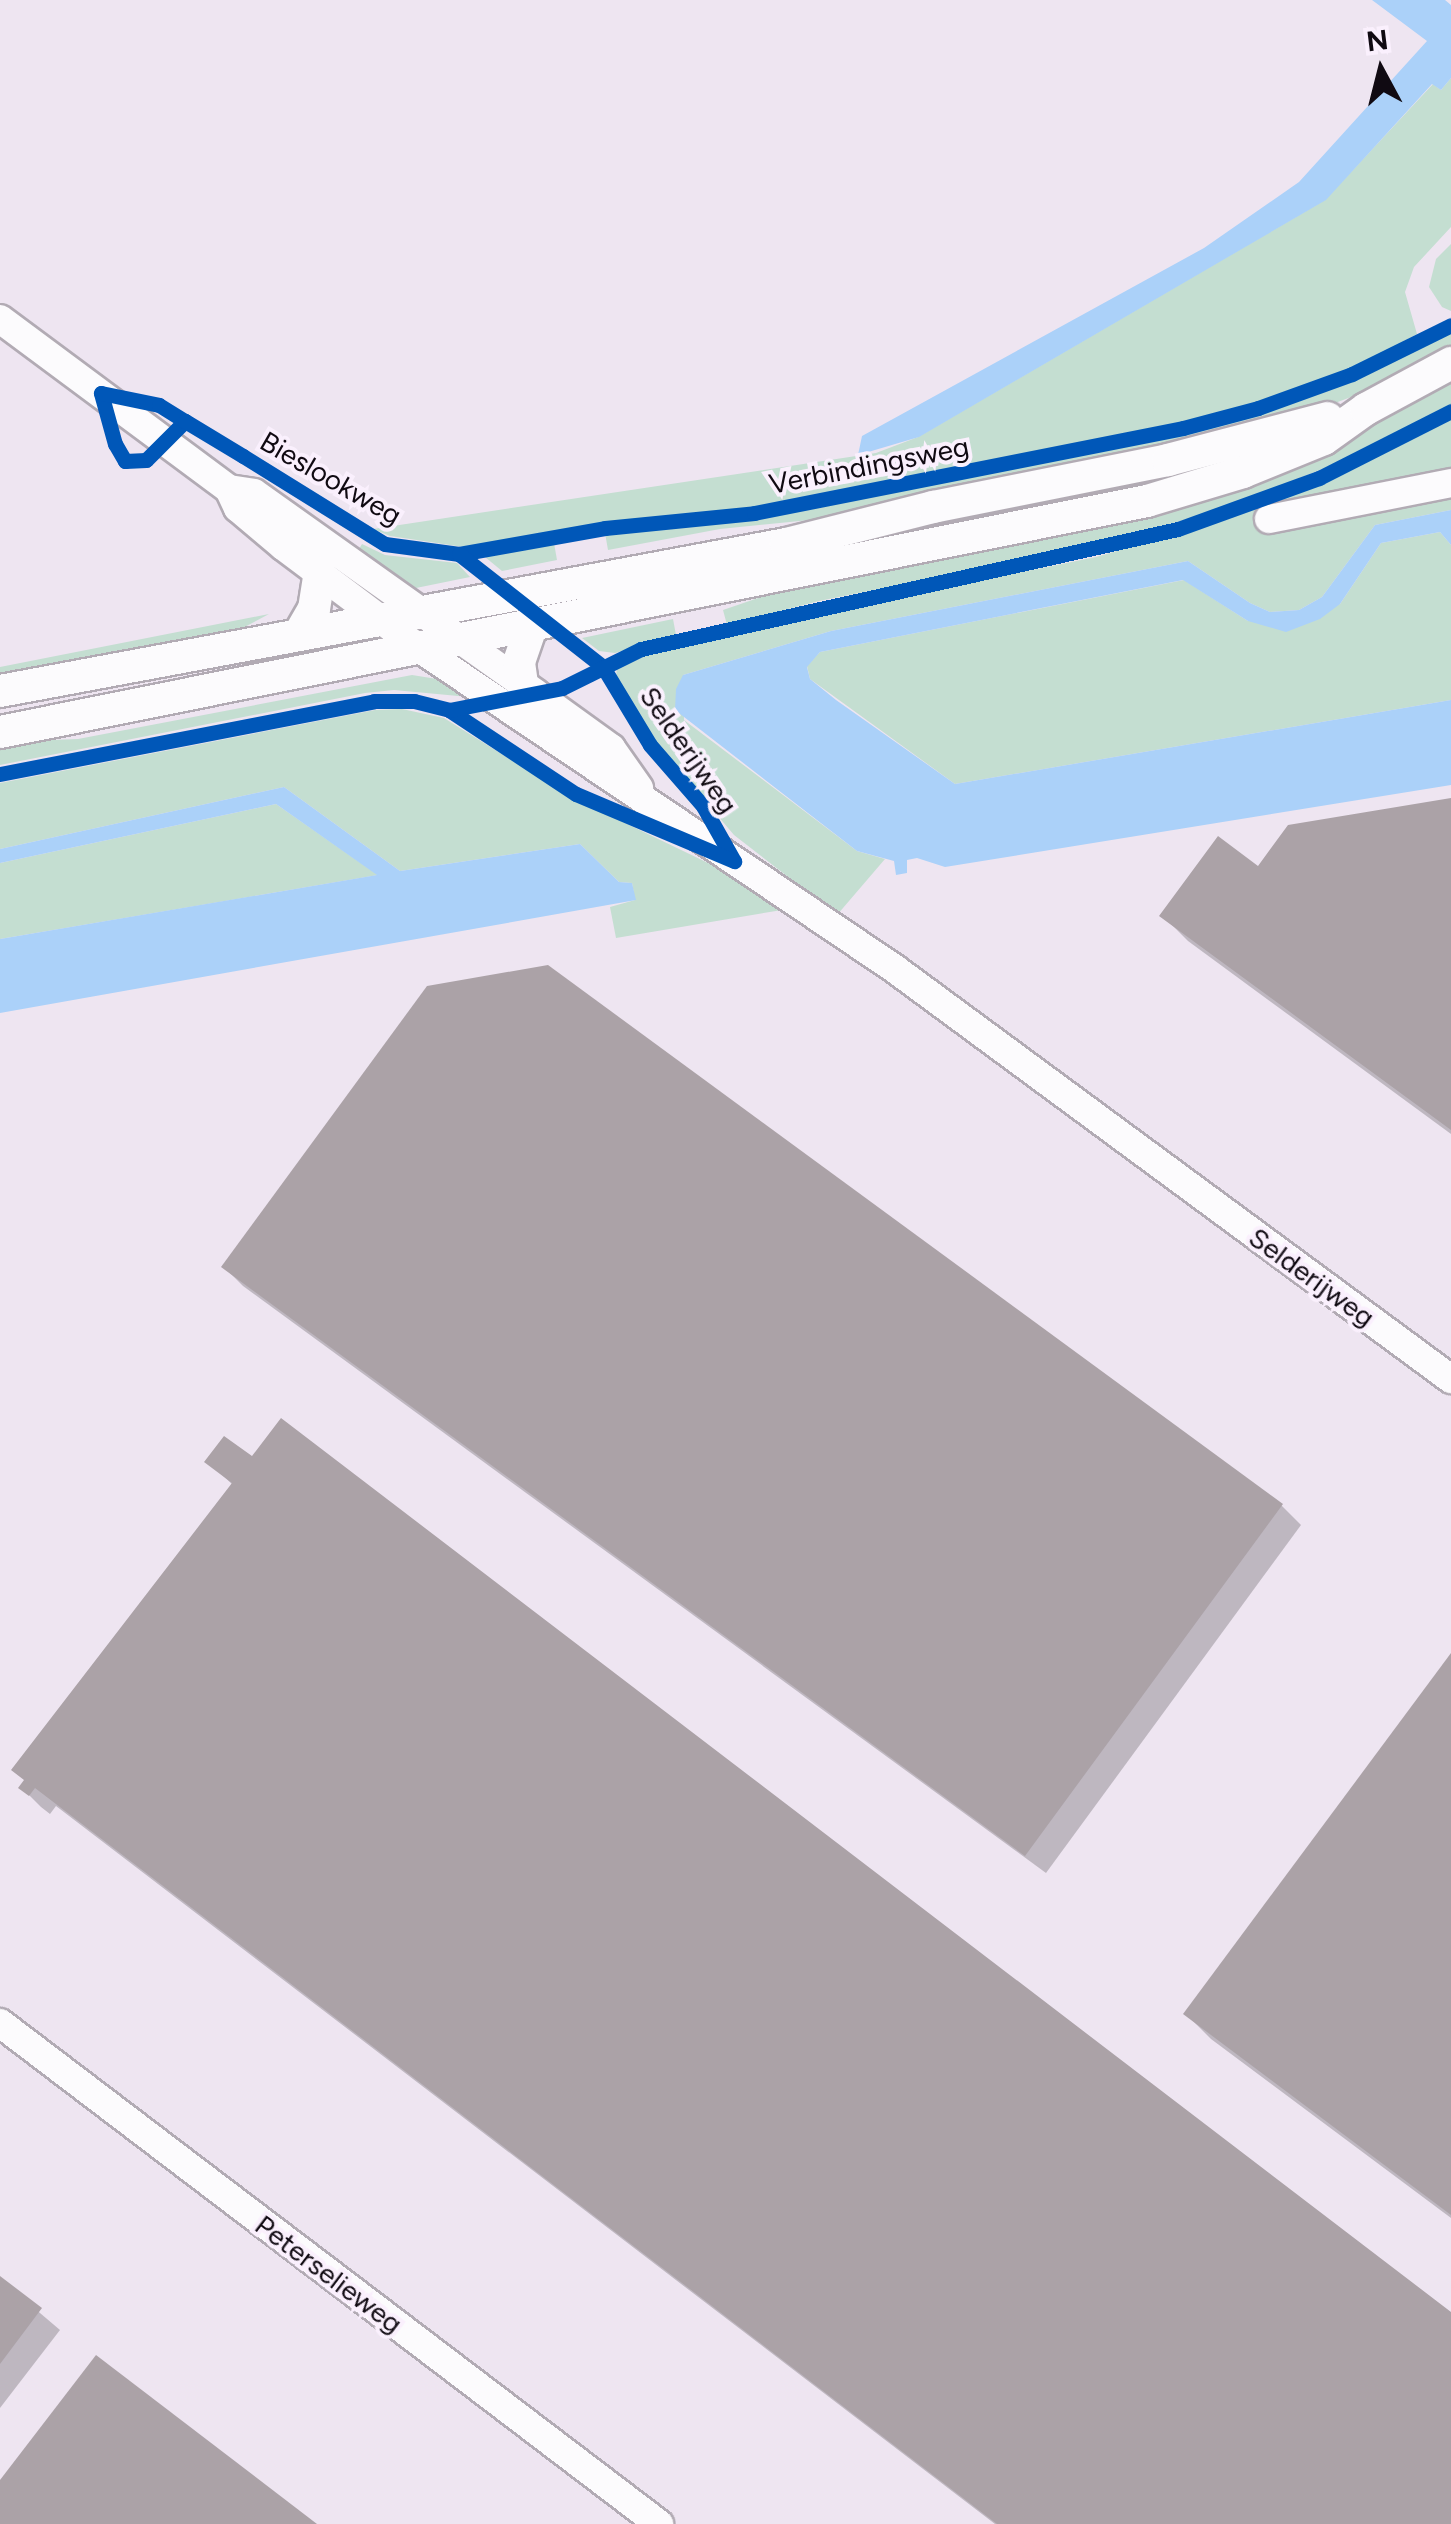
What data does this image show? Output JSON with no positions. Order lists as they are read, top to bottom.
{
  "streets": {
    "street": [
      "Verbindingsweg",
      "Bieslookweg",
      "Selderijweg",
      "Peterselieweg"
    ]
  },
  "crossings": [
    ["Verbindingsweg", "Bieslookweg"],
    ["Verbindingsweg", "Selderijweg"],
    ["Bieslookweg", "Selderijweg"]
  ],
  "north": "top"
}
